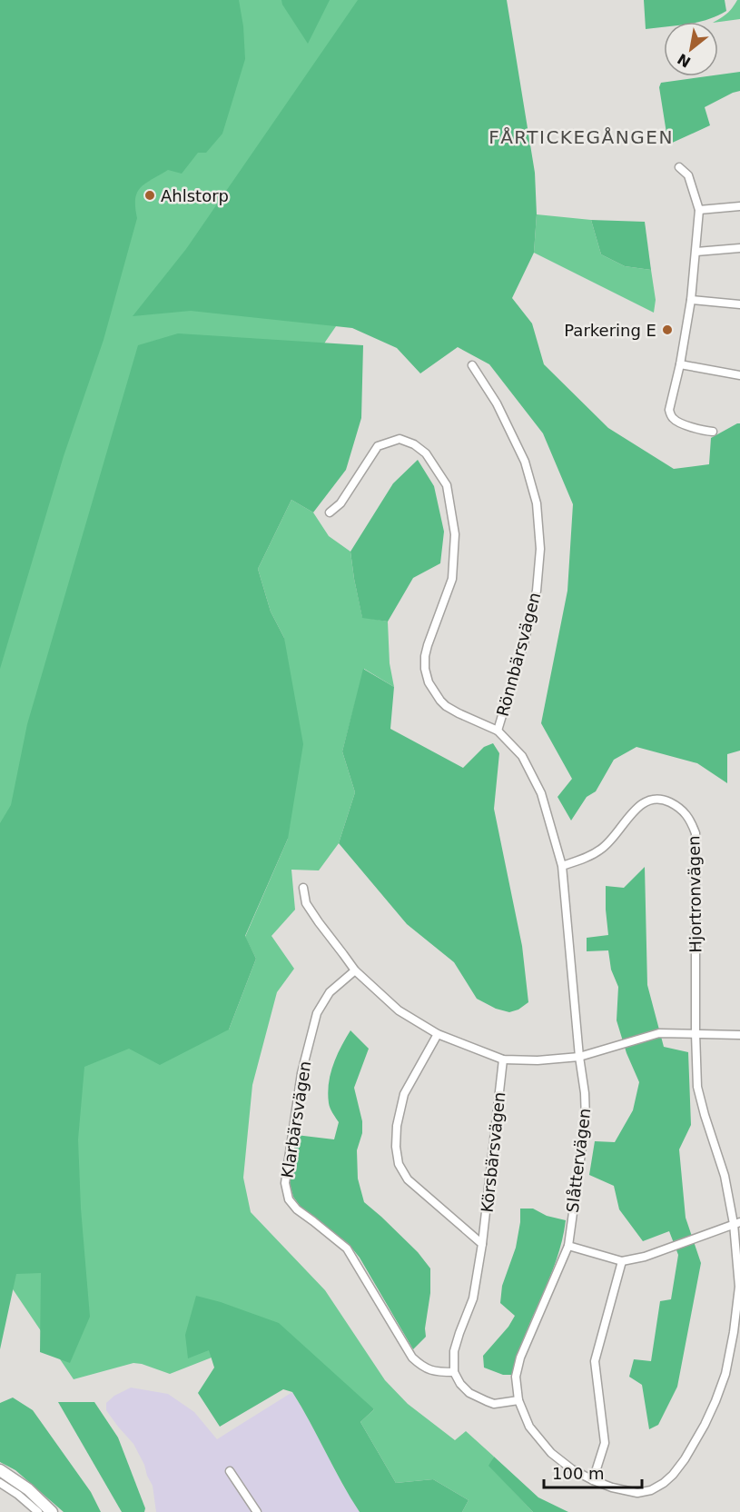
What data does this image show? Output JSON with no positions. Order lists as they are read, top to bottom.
{
  "streets": {
    "street": [
      "Rönnbärsvägen",
      "Hjortronvägen",
      "Klarbärsvägen",
      "Körsbärsvägen",
      "Slåttervägen"
    ]
  },
  "crossings": [
    ["Rönnbärsvägen", "Slåttervägen"],
    ["Hjortronvägen", "Slåttervägen"],
    ["Klarbärsvägen", "Körsbärsvägen"]
  ],
  "districts": ["FÅRTICKEGÅNGEN"],
  "places": ["Ahlstorp", "Parkering E"],
  "scale_bar": "100 m",
  "north": "bottom left"
}
